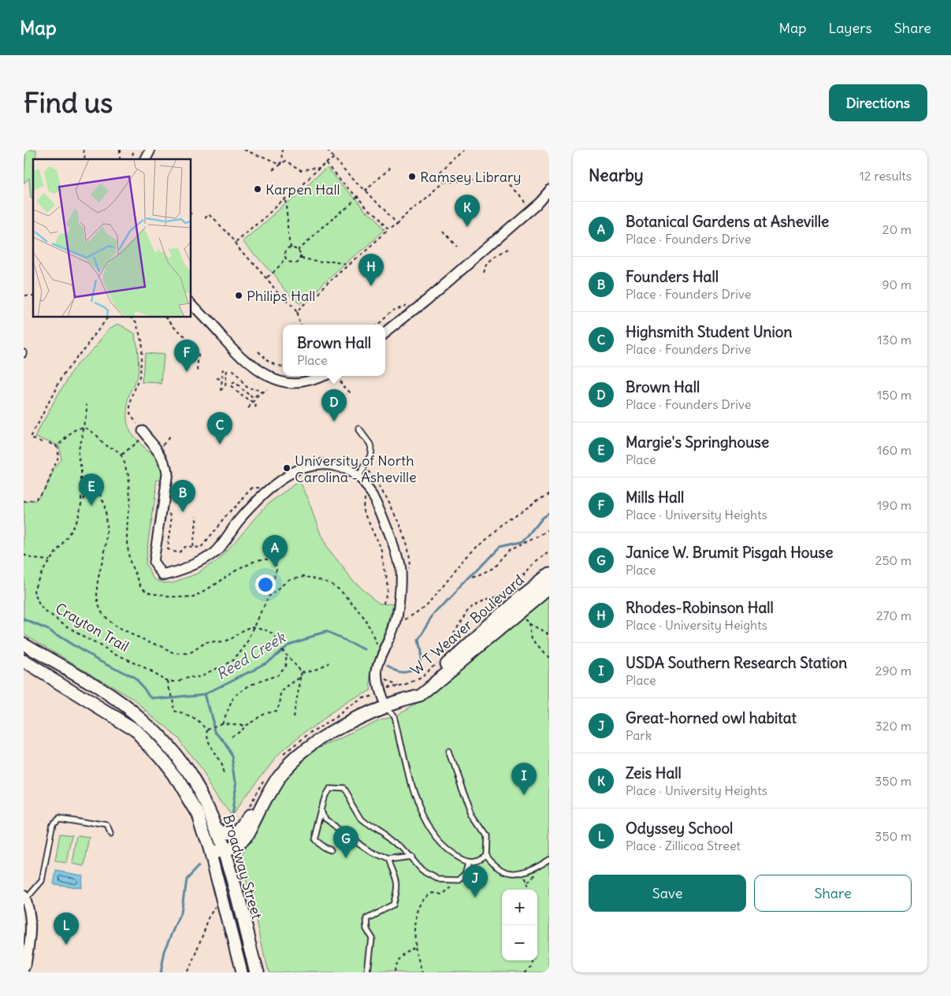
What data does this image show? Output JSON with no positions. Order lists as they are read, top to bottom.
{
  "streets": {
    "main road": ["W T Weaver Boulevard", "Broadway Street"],
    "path": ["Crayton Trail"]
  },
  "crossings": [
    ["W T Weaver Boulevard", "Broadway Street"]
  ],
  "water": ["Reed Creek"],
  "places": [
    "Ramsey Library",
    "Karpen Hall",
    "Philips Hall",
    "University of North Carolina - Asheville"
  ],
  "page": {
    "header": "Map",
    "nav": ["Map", "Layers", "Share"],
    "buttons": [
      "Directions",
      ["Save", "Share"]
    ],
    "title": "Find us",
    "heading": ["Nearby", "12 results"],
    "pins": [
      "K",
      "H",
      "F",
      "D",
      "C",
      "E",
      "B",
      "A",
      "I",
      "G",
      "J",
      "L"
    ],
    "list": [
      {
        "mark": "A",
        "name": "Botanical Gardens at Asheville",
        "note": "Place · Founders Drive",
        "value": "20 m"
      },
      {
        "mark": "B",
        "name": "Founders Hall",
        "note": "Place · Founders Drive",
        "value": "90 m"
      },
      {
        "mark": "C",
        "name": "Highsmith Student Union",
        "note": "Place · Founders Drive",
        "value": "130 m"
      },
      {
        "mark": "D",
        "name": "Brown Hall",
        "note": "Place · Founders Drive",
        "value": "150 m"
      },
      {
        "mark": "E",
        "name": "Margie's Springhouse",
        "note": "Place",
        "value": "160 m"
      },
      {
        "mark": "F",
        "name": "Mills Hall",
        "note": "Place · University Heights",
        "value": "190 m"
      },
      {
        "mark": "G",
        "name": "Janice W. Brumit Pisgah House",
        "note": "Place",
        "value": "250 m"
      },
      {
        "mark": "H",
        "name": "Rhodes-Robinson Hall",
        "note": "Place · University Heights",
        "value": "270 m"
      },
      {
        "mark": "I",
        "name": "USDA Southern Research Station",
        "note": "Place",
        "value": "290 m"
      },
      {
        "mark": "J",
        "name": "Great-horned owl habitat",
        "note": "Park",
        "value": "320 m"
      },
      {
        "mark": "K",
        "name": "Zeis Hall",
        "note": "Place · University Heights",
        "value": "350 m"
      },
      {
        "mark": "L",
        "name": "Odyssey School",
        "note": "Place · Zillicoa Street",
        "value": "350 m"
      }
    ],
    "popup": ["Brown Hall", "Place"],
    "map_buttons": ["+", "−"]
  }
}
